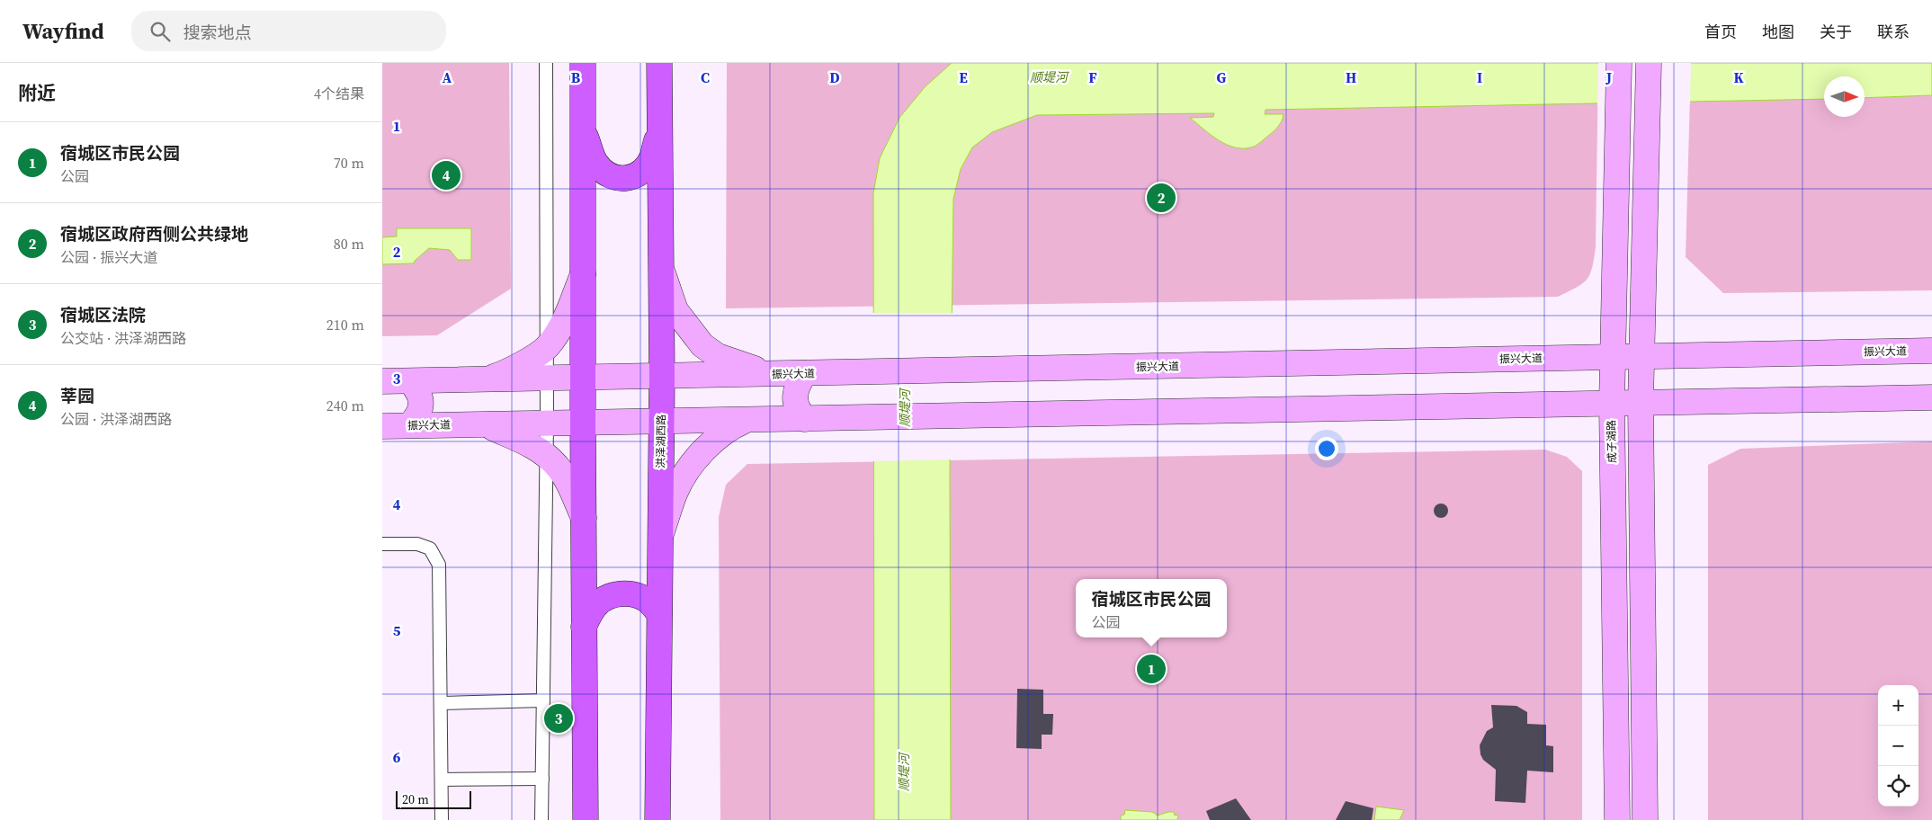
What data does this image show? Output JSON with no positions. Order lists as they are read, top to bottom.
{
  "streets": {
    "main road": ["振兴大道", "洪泽湖西路", "成子湖路"]
  },
  "crossings": [
    ["振兴大道", "洪泽湖西路"],
    ["振兴大道", "成子湖路"]
  ],
  "water": ["顺堤河"],
  "scale_bar": "20 m",
  "north": "right",
  "page": {
    "header": "Wayfind",
    "search": "搜索地点",
    "nav": [
      "首页",
      "地图",
      "关于",
      "联系"
    ],
    "heading": ["附近", "4个结果"],
    "list": [
      {
        "mark": "1",
        "name": "宿城区市民公园",
        "note": "公园",
        "value": "70 m"
      },
      {
        "mark": "2",
        "name": "宿城区政府西侧公共绿地",
        "note": "公园 · 振兴大道",
        "value": "80 m"
      },
      {
        "mark": "3",
        "name": "宿城区法院",
        "note": "公交站 · 洪泽湖西路",
        "value": "210 m"
      },
      {
        "mark": "4",
        "name": "莘园",
        "note": "公园 · 洪泽湖西路",
        "value": "240 m"
      }
    ],
    "pins": [
      "4",
      "2",
      "1",
      "3"
    ],
    "popup": ["宿城区市民公园", "公园"],
    "map_buttons": ["+", "−"],
    "scale": "20 m"
  },
  "grid": {
    "columns": [
      "A",
      "B",
      "C",
      "D",
      "E",
      "F",
      "G",
      "H",
      "I",
      "J",
      "K"
    ],
    "rows": [
      "1",
      "2",
      "3",
      "4",
      "5",
      "6"
    ]
  }
}
